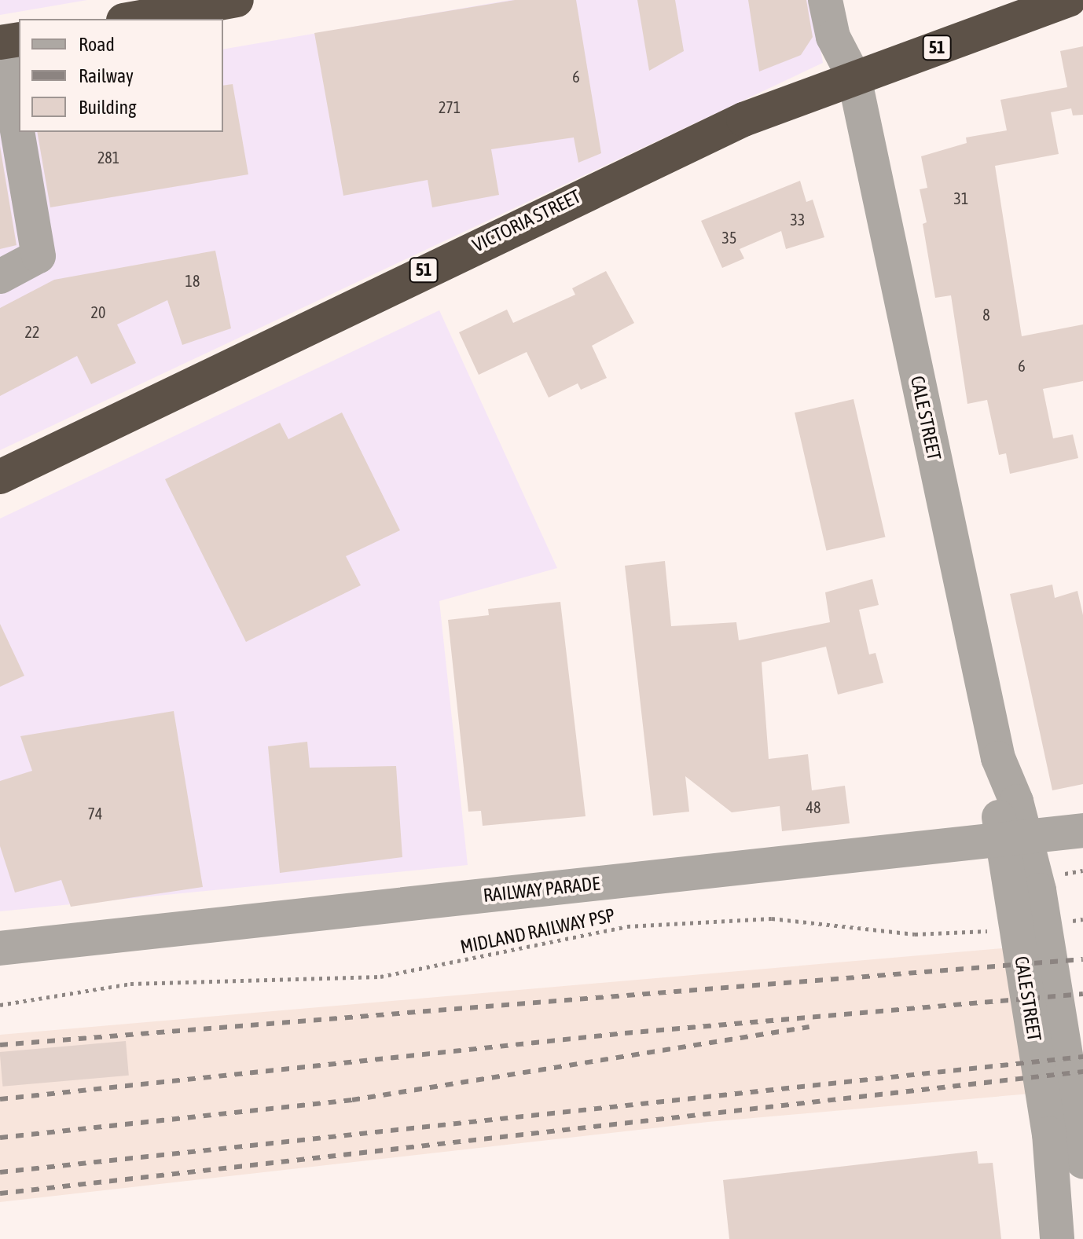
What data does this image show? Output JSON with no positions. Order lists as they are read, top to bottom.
{
  "streets": {
    "highway": ["51", "VICTORIA STREET"],
    "street": ["CALE STREET", "RAILWAY PARADE"],
    "path": ["MIDLAND RAILWAY PSP"]
  },
  "crossings": [
    ["VICTORIA STREET", "CALE STREET"],
    ["CALE STREET", "RAILWAY PARADE"],
    ["CALE STREET", "MIDLAND RAILWAY PSP"]
  ],
  "house_numbers": [
    "6",
    "271",
    "281",
    "31",
    "33",
    "35",
    "18",
    "20",
    "8",
    "22",
    "6",
    "48",
    "74"
  ],
  "legend": ["Road", "Railway", "Building"]
}
